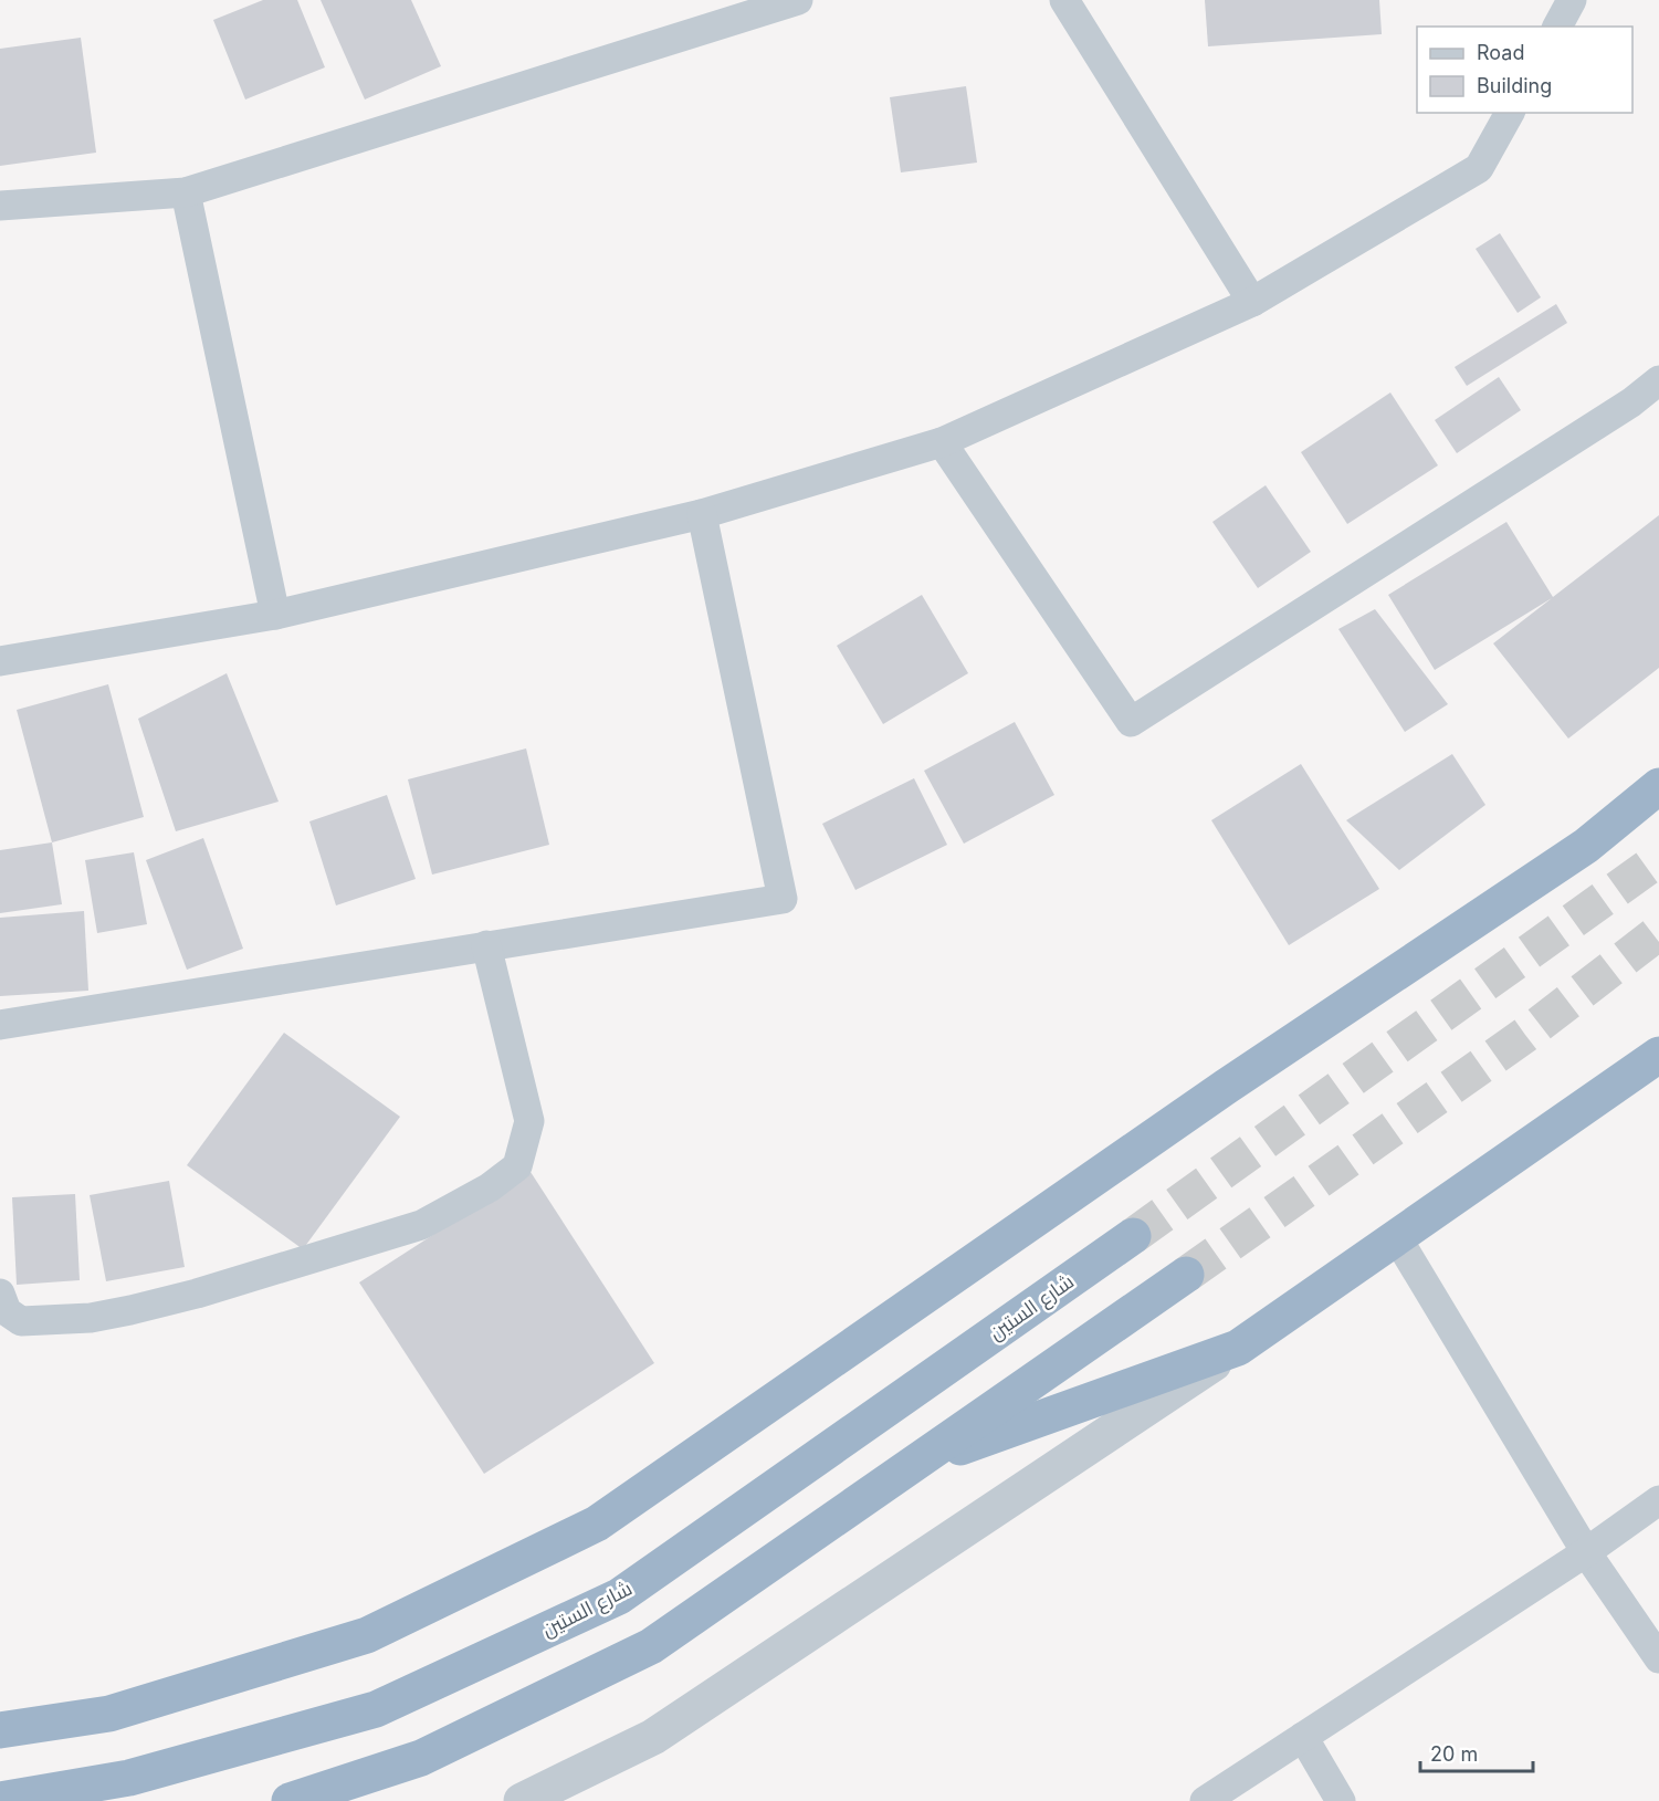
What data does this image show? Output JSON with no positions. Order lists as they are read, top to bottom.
{
  "streets": {
    "highway": ["شارع الستين"]
  },
  "legend": ["Road", "Building"],
  "scale_bar": "20 m"
}
